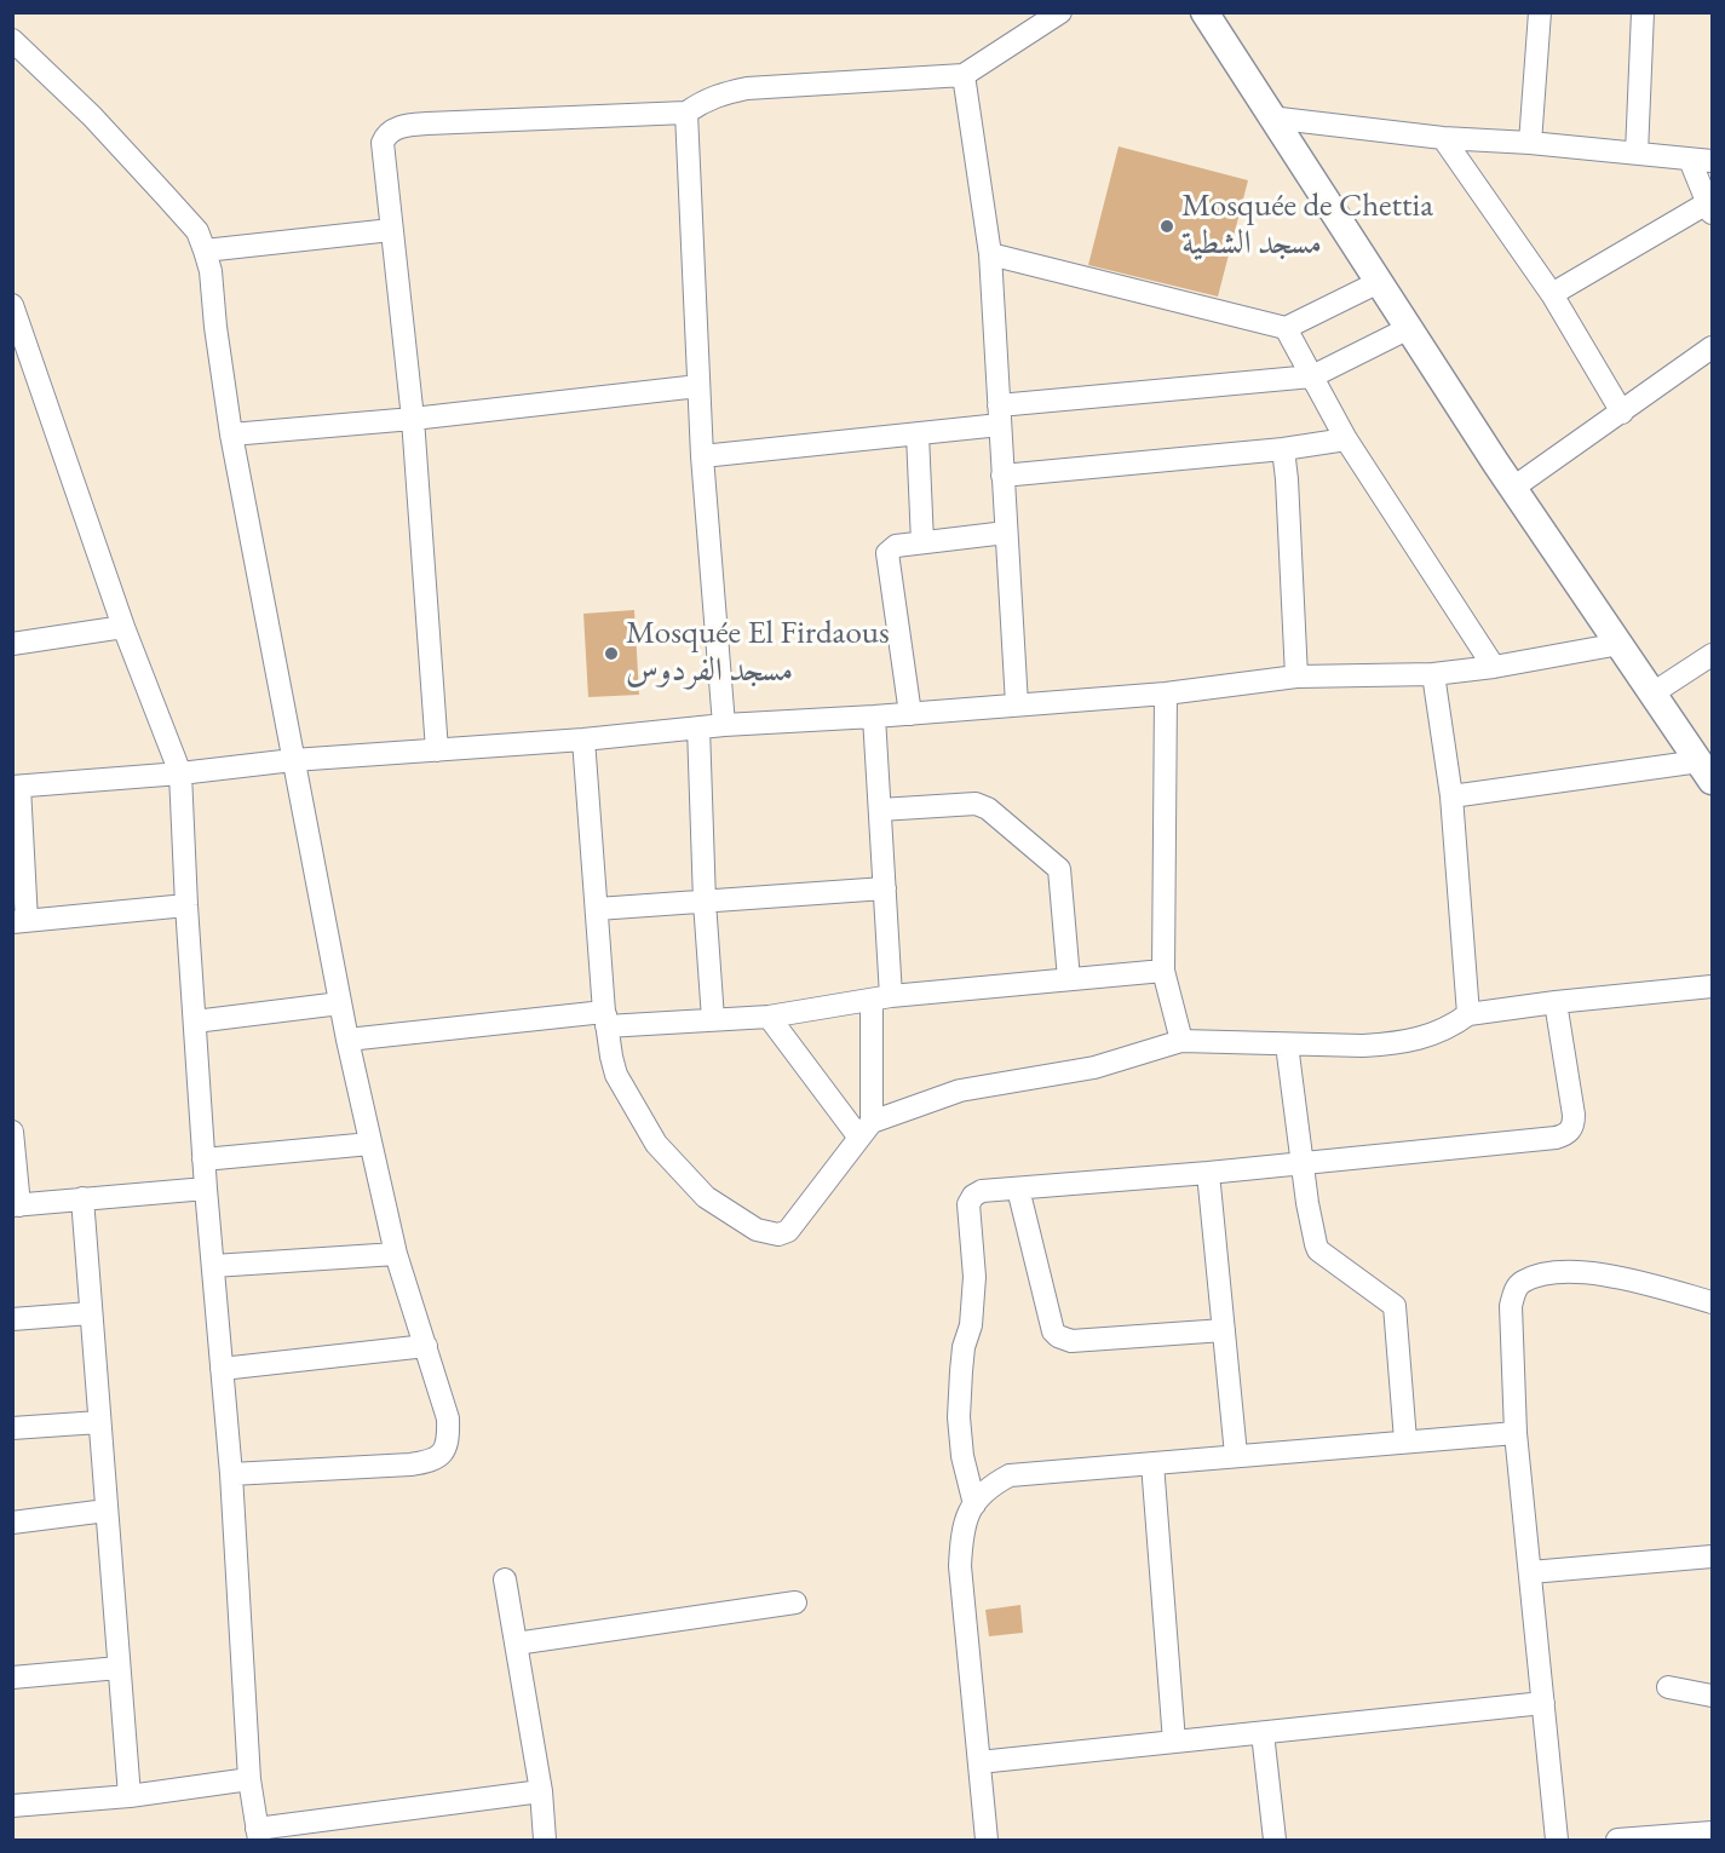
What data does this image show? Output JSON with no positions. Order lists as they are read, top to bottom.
{
  "places": ["Mosquée de Chettia مسجد الشطية", "Mosquée El Firdaous مسجد الفردوس"]
}
